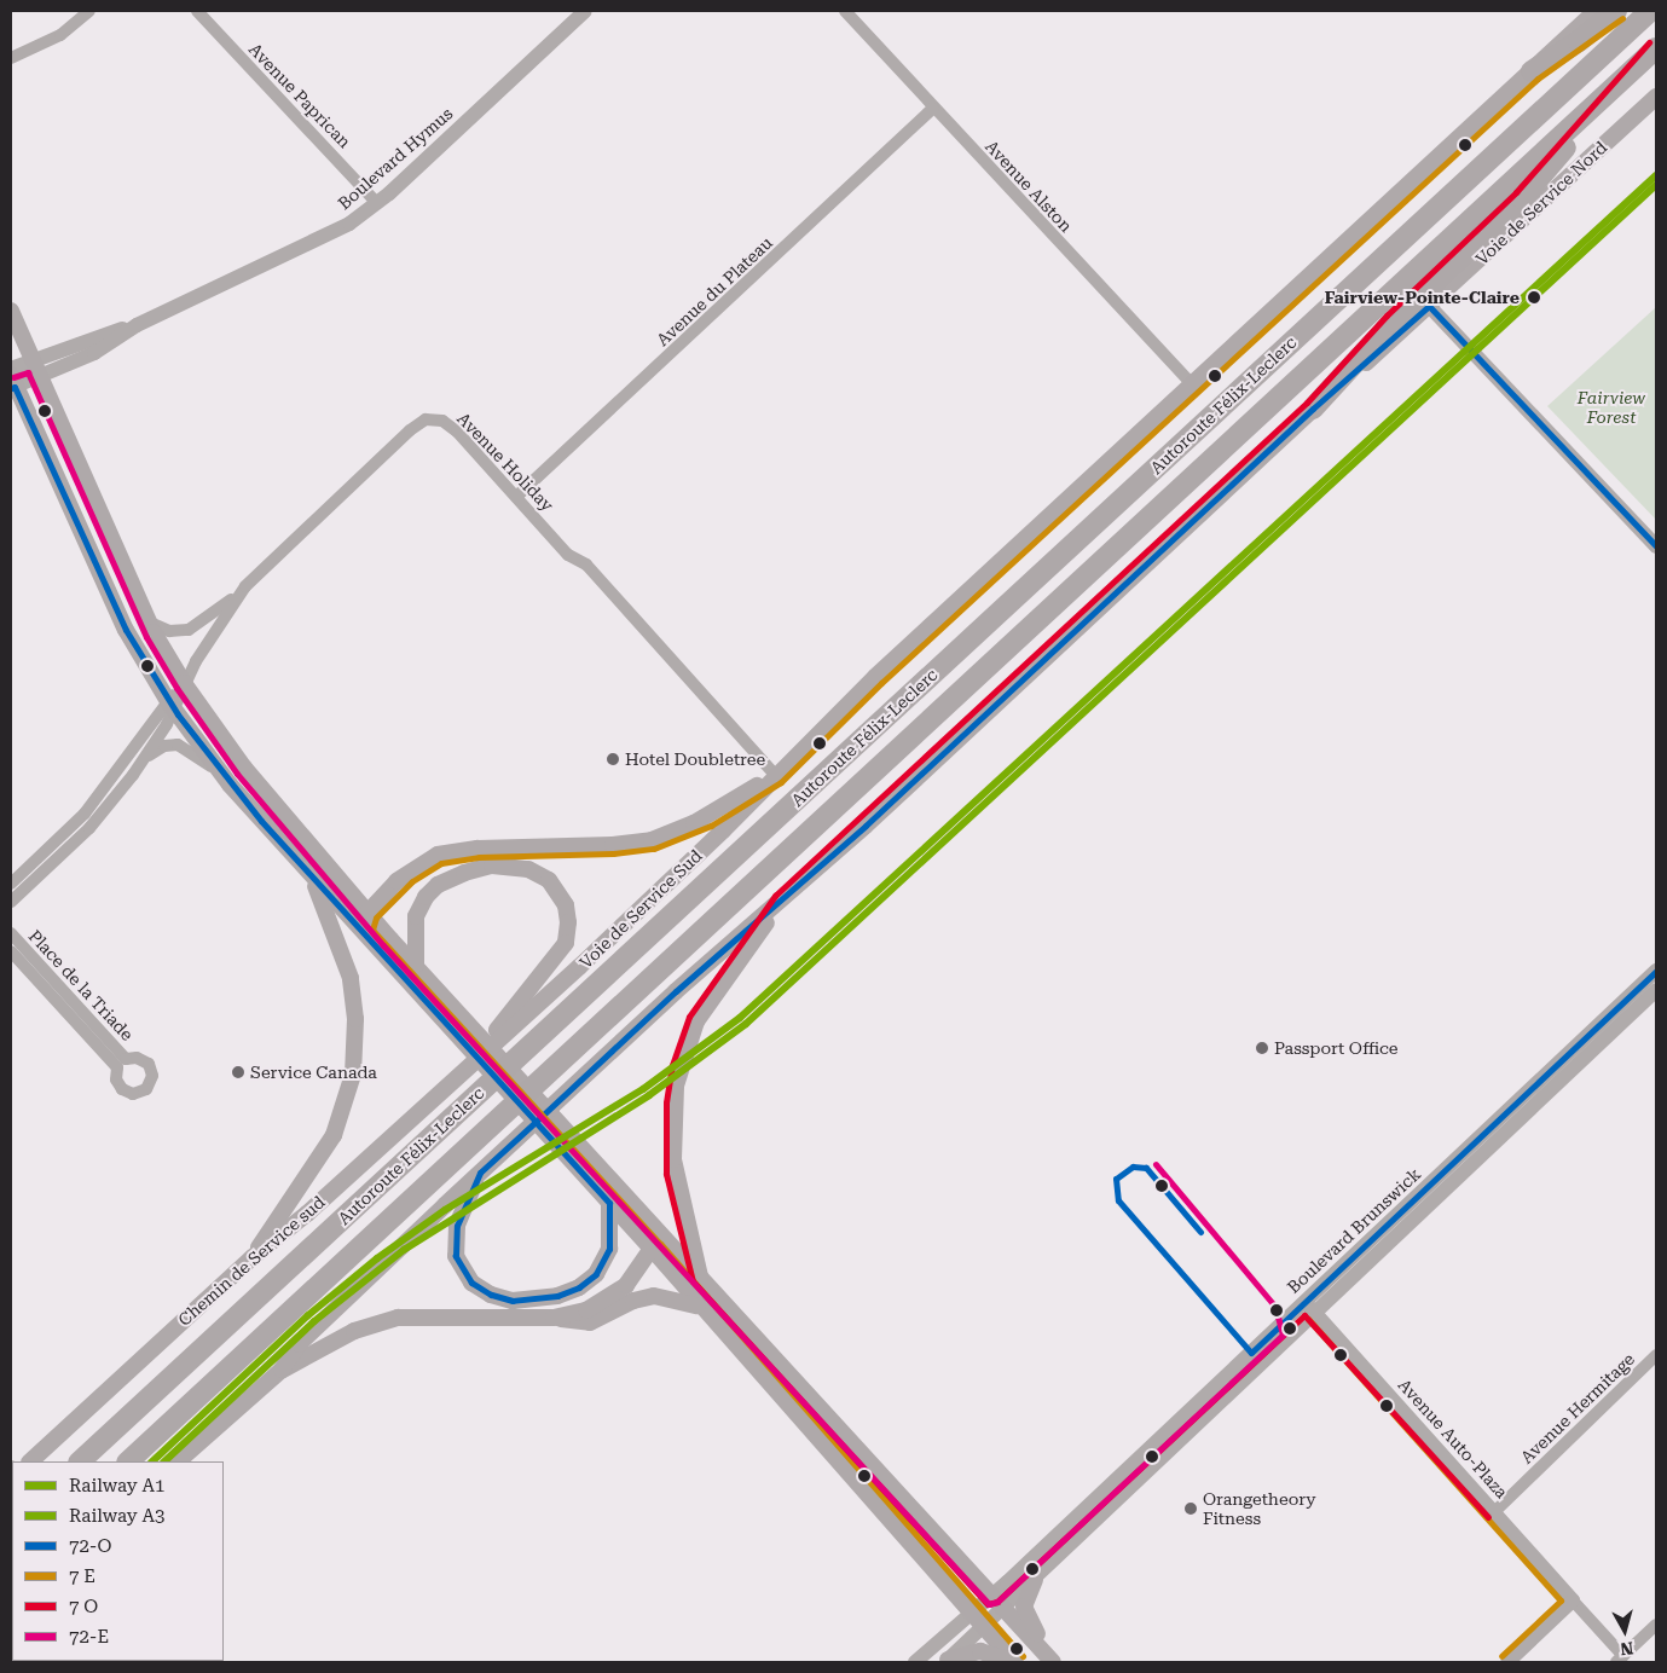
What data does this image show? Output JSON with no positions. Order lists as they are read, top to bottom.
{
  "streets": {
    "highway": ["Autoroute Félix-Leclerc"],
    "main road": ["Voie de Service Nord", "Voie de Service Sud", "Chemin de Service sud"],
    "street": [
      "Avenue Paprican",
      "Boulevard Hymus",
      "Avenue Alston",
      "Avenue du Plateau",
      "Avenue Holiday",
      "Place de la Triade",
      "Boulevard Brunswick",
      "Avenue Hermitage",
      "Avenue Auto-Plaza"
    ]
  },
  "crossings": [
    ["Avenue Paprican", "Boulevard Hymus"],
    ["Avenue Alston", "Avenue du Plateau"],
    ["Avenue Alston", "Voie de Service Sud"],
    ["Avenue du Plateau", "Avenue Holiday"],
    ["Avenue Holiday", "Voie de Service Sud"],
    ["Voie de Service Sud", "Chemin de Service sud"],
    ["Boulevard Brunswick", "Avenue Auto-Plaza"],
    ["Avenue Hermitage", "Avenue Auto-Plaza"]
  ],
  "parks": ["Fairview Forest"],
  "places": [
    "Fairview-Pointe-Claire",
    "Hotel Doubletree",
    "Passport Office",
    "Service Canada",
    "Orangetheory Fitness"
  ],
  "lines": [
    "rail line A1",
    "rail line A3",
    "transit line 72-O",
    "transit line 72-E"
  ],
  "legend": [
    "Railway A1",
    "Railway A3",
    "72-O",
    "7 E",
    "7 O",
    "72-E"
  ],
  "north": "bottom"
}
